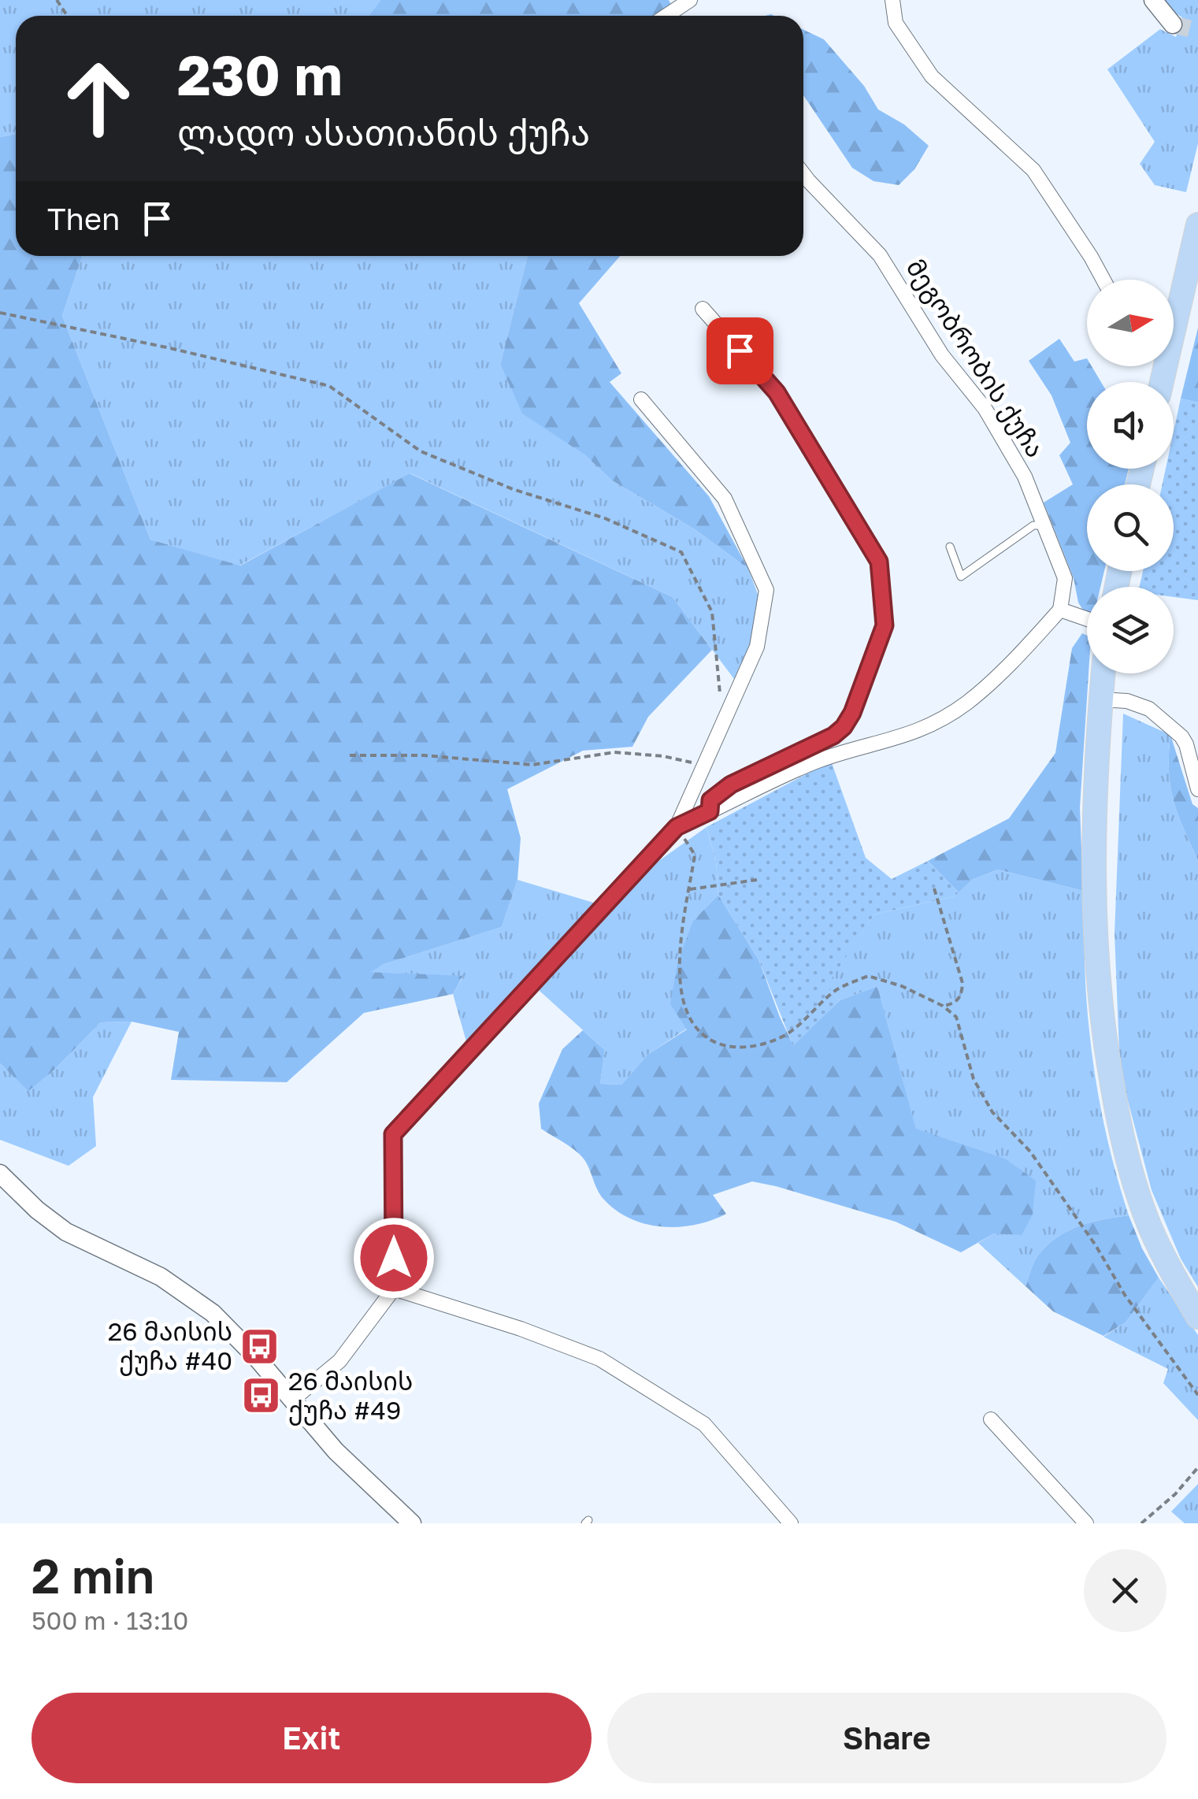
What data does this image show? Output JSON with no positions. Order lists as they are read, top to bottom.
{
  "streets": {
    "street": ["მეგობრობის ქუჩა"]
  },
  "places": {
    "bus stop": ["26 მაისის ქუჩა #40", "26 მაისის ქუჩა #49"]
  },
  "north": "right",
  "page": {
    "turn": ["230 m", "ლადო ასათიანის ქუჩა"],
    "then": "Then",
    "heading": ["2 min", "500 m · 13:10"],
    "buttons": ["Exit", "Share"]
  }
}
